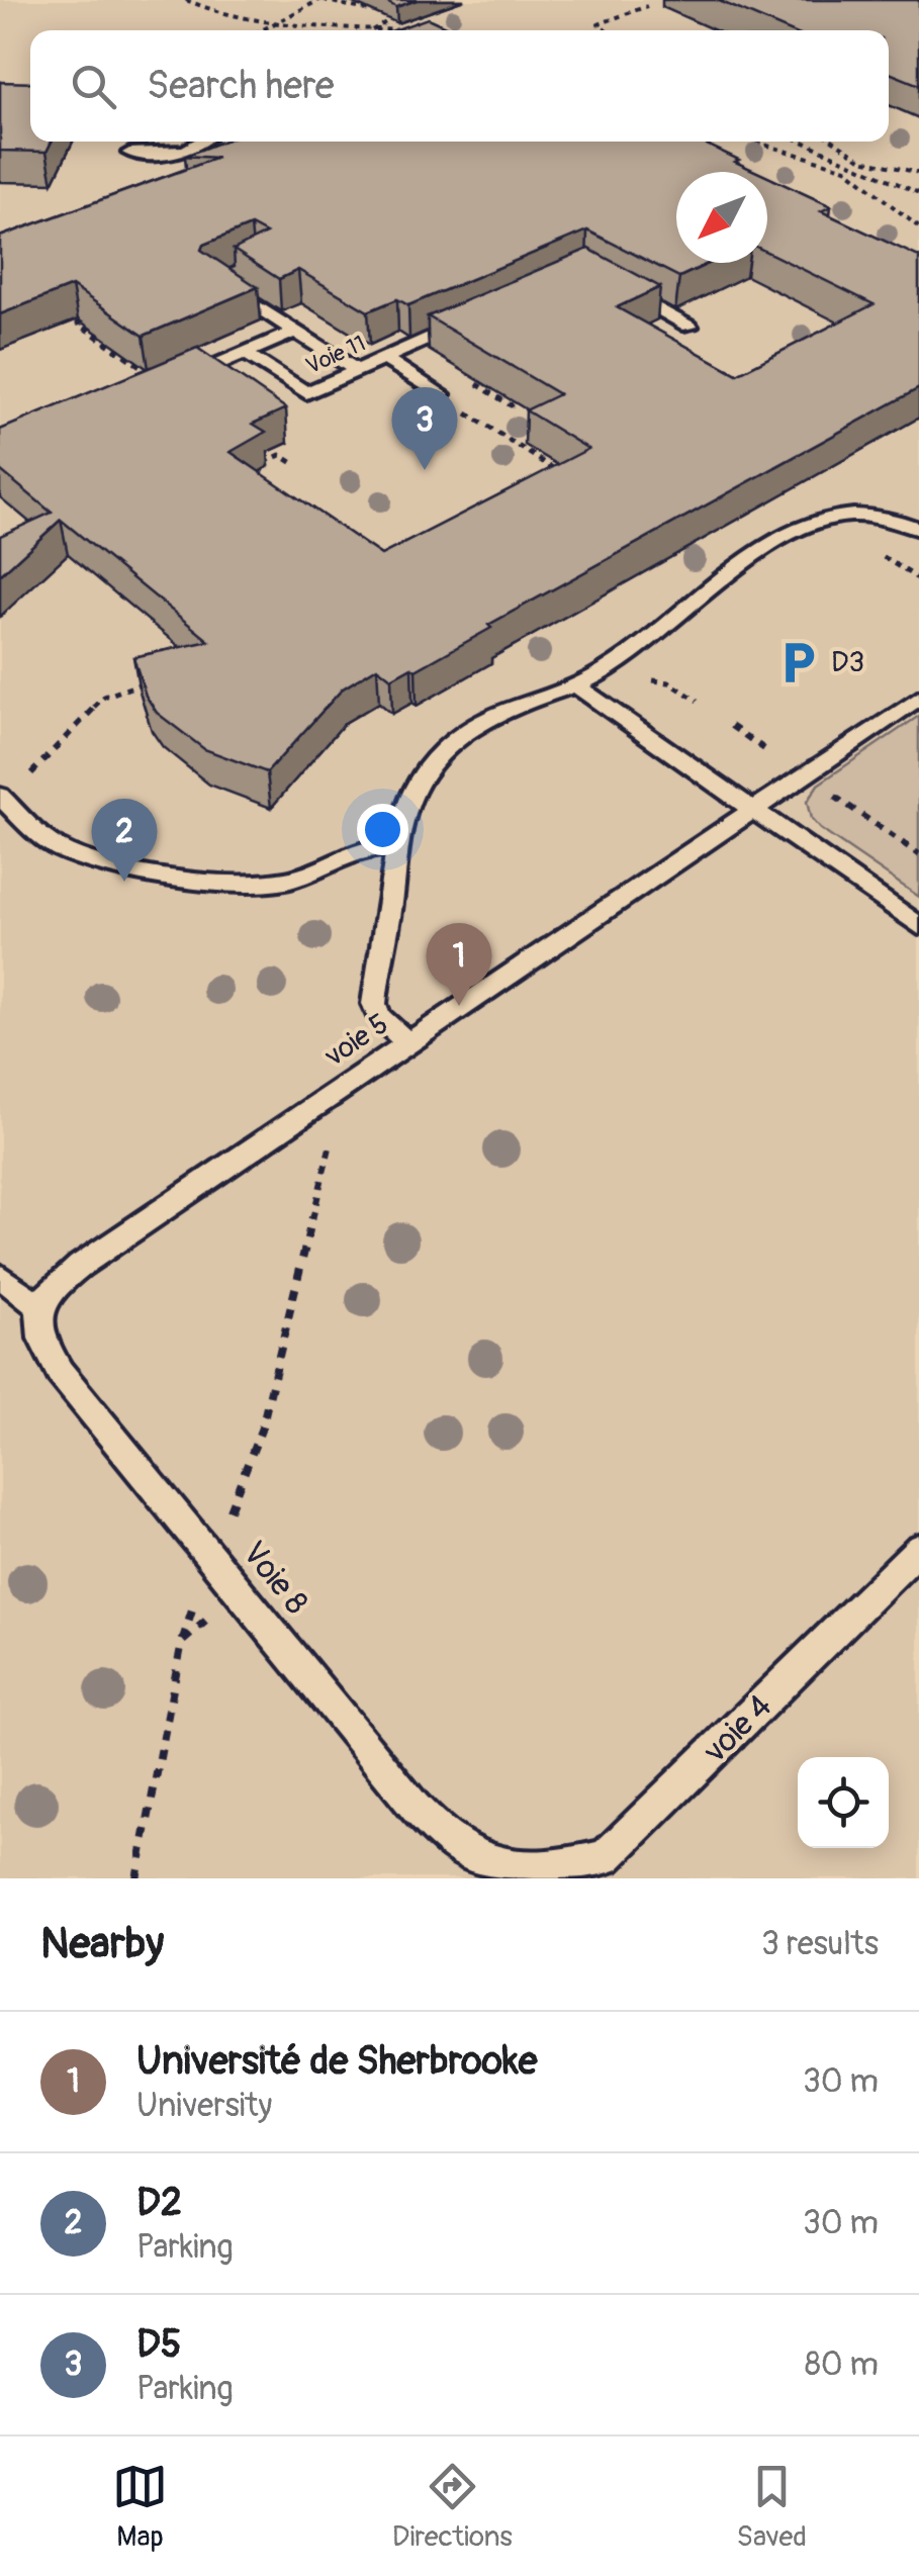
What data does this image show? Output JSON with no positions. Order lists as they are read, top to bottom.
{
  "streets": {
    "lane": [
      "Voie 11",
      "voie 5",
      "Voie 8",
      "voie 4"
    ]
  },
  "crossings": [
    ["voie 5", "Voie 8"],
    ["Voie 8", "voie 4"]
  ],
  "places": {
    "parking": ["D3"]
  },
  "north": "bottom left",
  "page": {
    "search": "Search here",
    "pins": ["3", "2", "1"],
    "heading": ["Nearby", "3 results"],
    "list": [
      {
        "mark": "1",
        "name": "Université de Sherbrooke",
        "note": "University",
        "value": "30 m"
      },
      {
        "mark": "2",
        "name": "D2",
        "note": "Parking",
        "value": "30 m"
      },
      {
        "mark": "3",
        "name": "D5",
        "note": "Parking",
        "value": "80 m"
      }
    ],
    "nav": ["Map", "Directions", "Saved"]
  }
}
